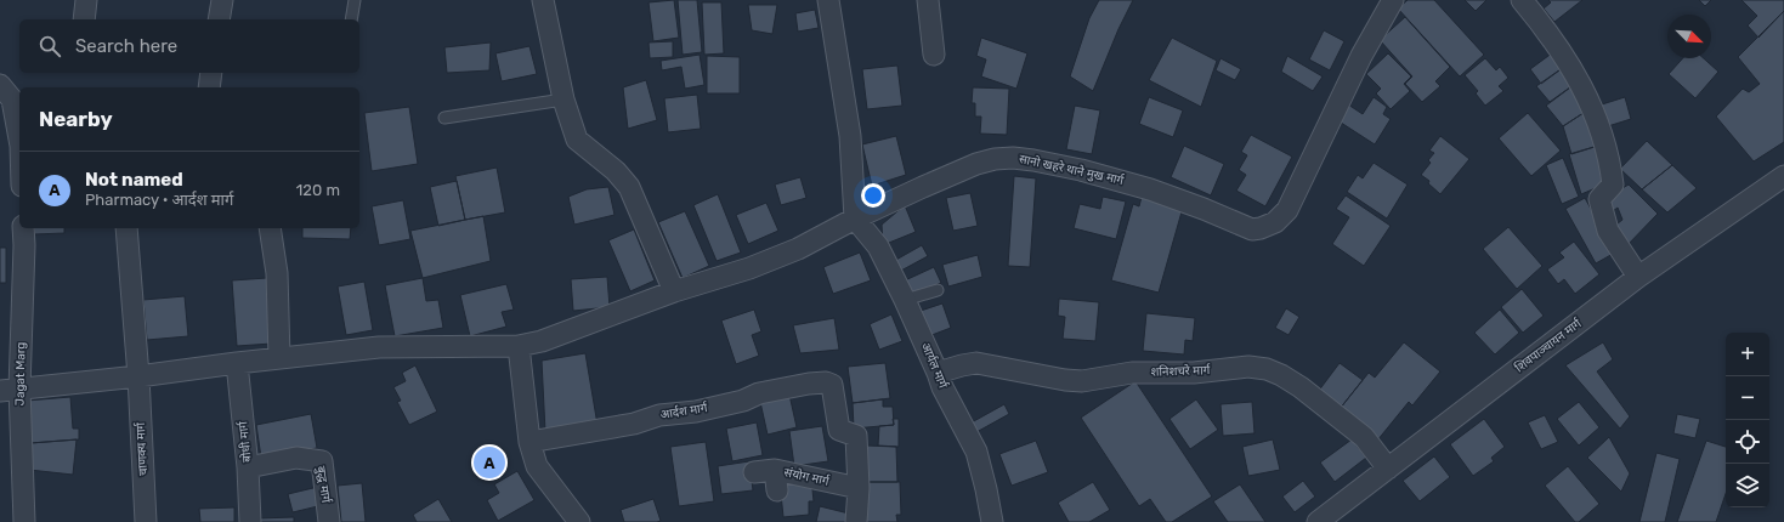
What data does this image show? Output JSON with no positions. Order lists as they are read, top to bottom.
{
  "streets": {
    "street": [
      "सानो खहरे थाने मुख मार्ग",
      "शिवपाञ्चायन मार्ग",
      "आर्यल मार्ग",
      "शनिशचरे मार्ग",
      "Jagat Marg",
      "आर्दश मार्ग",
      "बोधी मार्ग",
      "चाणक्य मार्ग",
      "संयोग मार्ग",
      "बुद्ध मार्ग"
    ]
  },
  "crossings": [
    ["सानो खहरे थाने मुख मार्ग", "आर्यल मार्ग"],
    ["सानो खहरे थाने मुख मार्ग", "Jagat Marg"],
    ["सानो खहरे थाने मुख मार्ग", "बोधी मार्ग"],
    ["सानो खहरे थाने मुख मार्ग", "चाणक्य मार्ग"],
    ["शिवपाञ्चायन मार्ग", "शनिशचरे मार्ग"],
    ["आर्यल मार्ग", "शनिशचरे मार्ग"],
    ["आर्दश मार्ग", "संयोग मार्ग"],
    ["बोधी मार्ग", "बुद्ध मार्ग"]
  ],
  "north": "bottom right",
  "page": {
    "search": "Search here",
    "heading": "Nearby",
    "list": [
      {
        "mark": "A",
        "name": "Not named",
        "note": "Pharmacy · आर्दश मार्ग",
        "value": "120 m"
      }
    ],
    "map_buttons": ["+", "−"],
    "pins": "A"
  }
}
